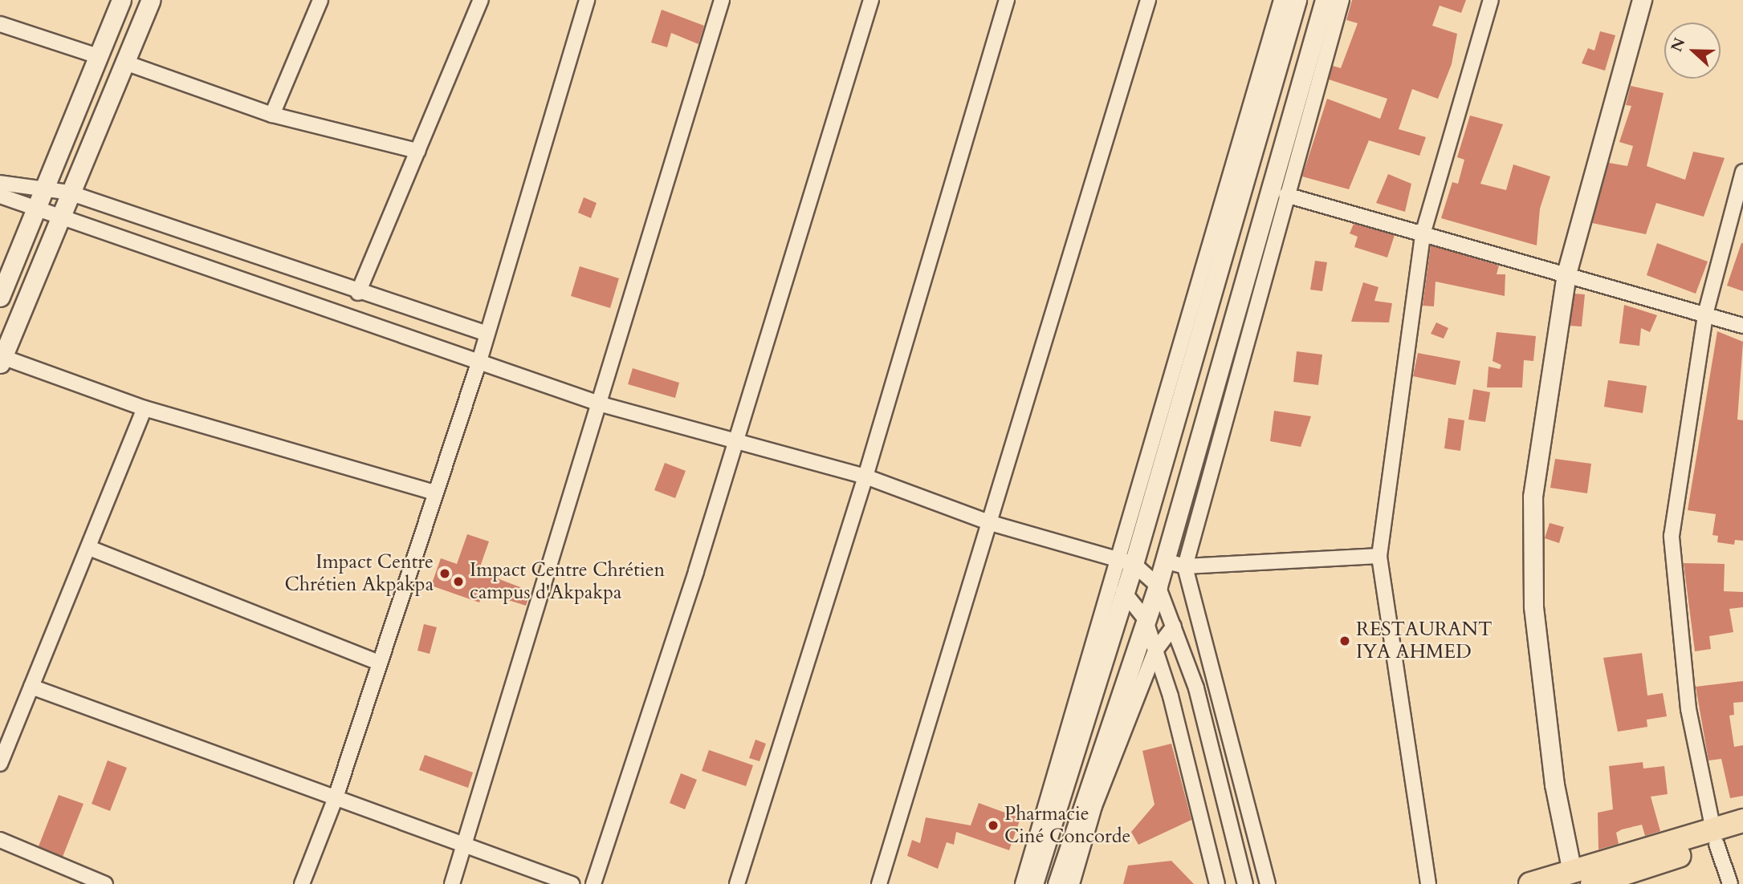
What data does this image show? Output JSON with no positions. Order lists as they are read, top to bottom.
{
  "places": [
    "Impact Centre Chrétien Akpakpa",
    "Impact Centre Chrétien campus d'Akpakpa",
    "RESTAURANT IYA AHMED",
    "Pharmacie Ciné Concorde"
  ],
  "north": "left"
}
